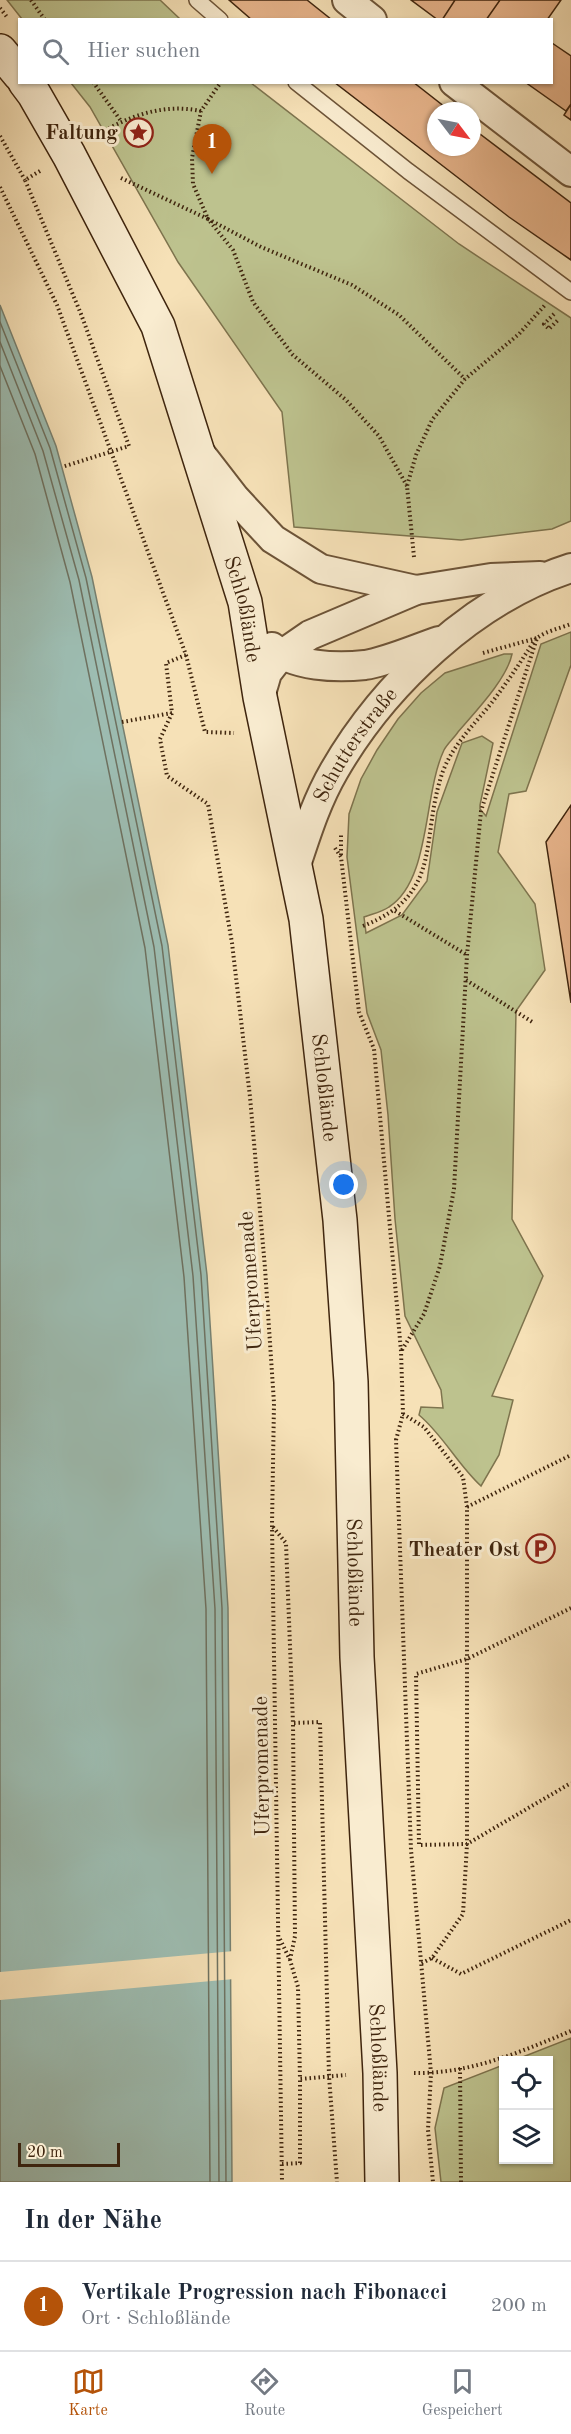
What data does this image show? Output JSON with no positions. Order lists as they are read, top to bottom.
{
  "streets": {
    "street": ["Schloßlände", "Schutterstraße"],
    "path": ["Uferpromenade"]
  },
  "crossings": [
    ["Schloßlände", "Schutterstraße"]
  ],
  "places": {
    "place": ["Faltung"],
    "parking": ["Theater Ost"]
  },
  "scale_bar": "20 m",
  "north": "bottom right",
  "page": {
    "search": "Hier suchen",
    "pins": "1",
    "scale": "20 m",
    "heading": "In der Nähe",
    "list": [
      {
        "mark": "1",
        "name": "Vertikale Progression nach Fibonacci",
        "note": "Ort · Schloßlände",
        "value": "200 m"
      }
    ],
    "nav": ["Karte", "Route", "Gespeichert"]
  }
}
